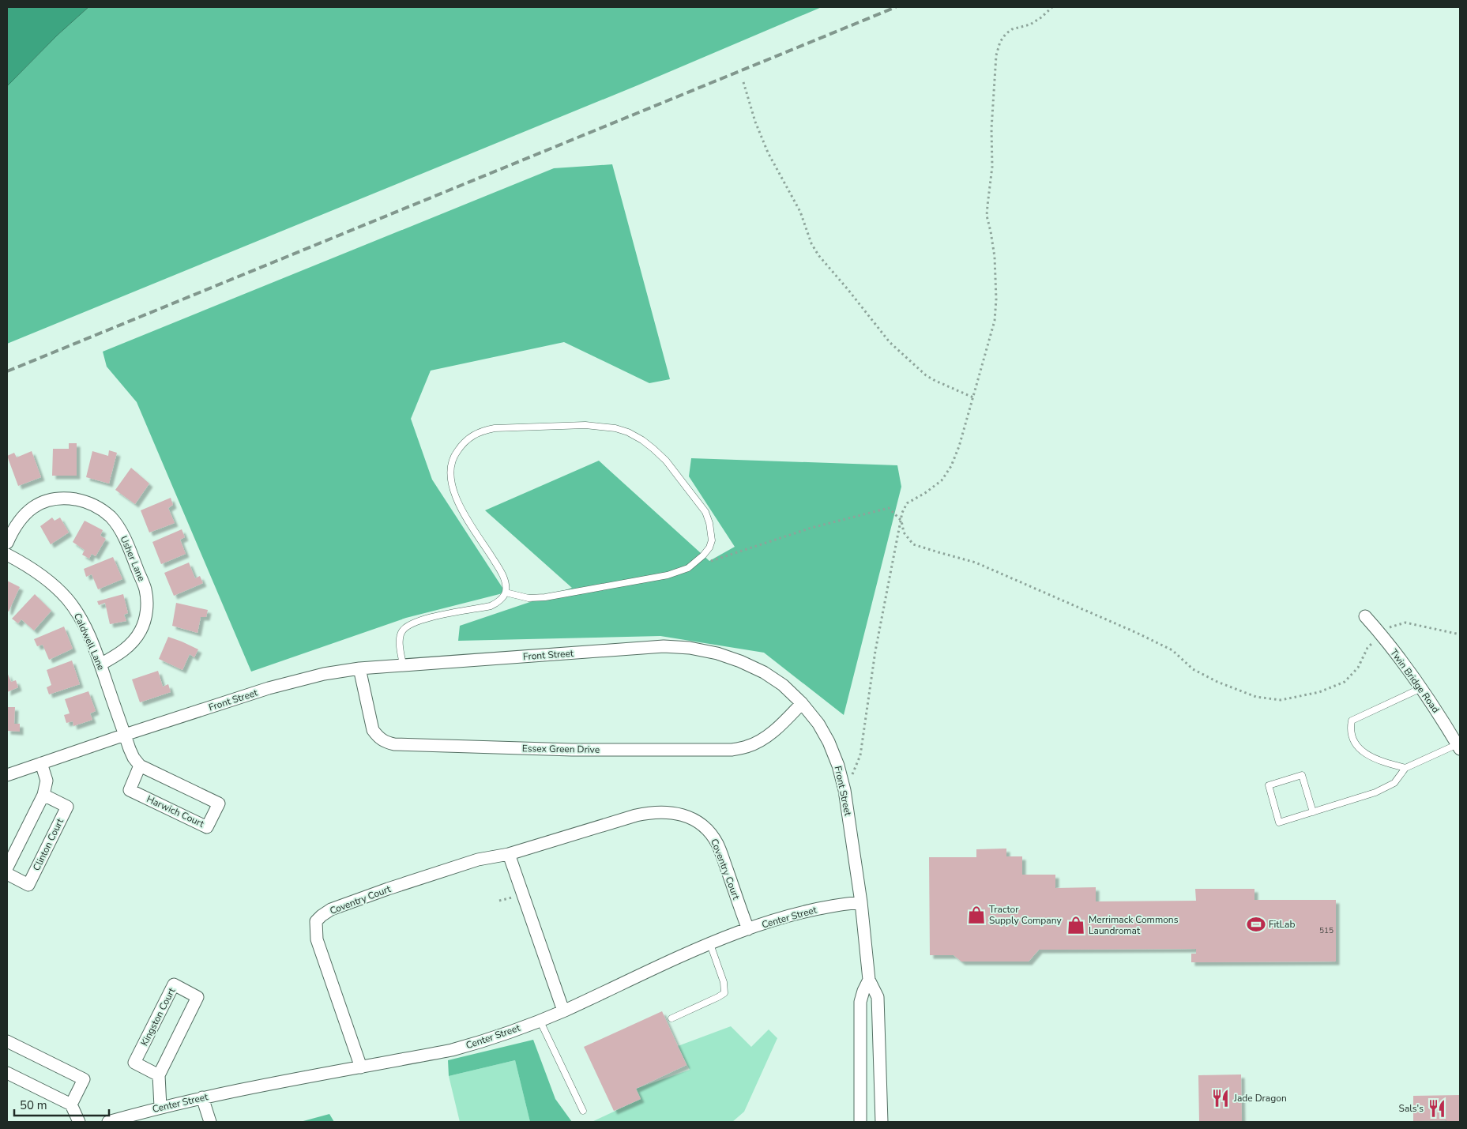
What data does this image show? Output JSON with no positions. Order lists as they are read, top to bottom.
{
  "streets": {
    "street": [
      "Usher Lane",
      "Caldwell Lane",
      "Front Street",
      "Twin Bridge Road",
      "Essex Green Drive",
      "Harwich Court",
      "Clinton Court",
      "Coventry Court",
      "Center Street",
      "Kingston Court"
    ]
  },
  "crossings": [
    ["Usher Lane", "Caldwell Lane"],
    ["Caldwell Lane", "Front Street"],
    ["Front Street", "Essex Green Drive"],
    ["Front Street", "Center Street"],
    ["Coventry Court", "Center Street"],
    ["Center Street", "Kingston Court"]
  ],
  "places": {
    "shop": ["Tractor Supply Company", "Merrimack Commons Laundromat"],
    "sports": ["FitLab"],
    "restaurant": ["Jade Dragon", "Sals's"]
  },
  "house_numbers": ["515"],
  "scale_bar": "50 m"
}
